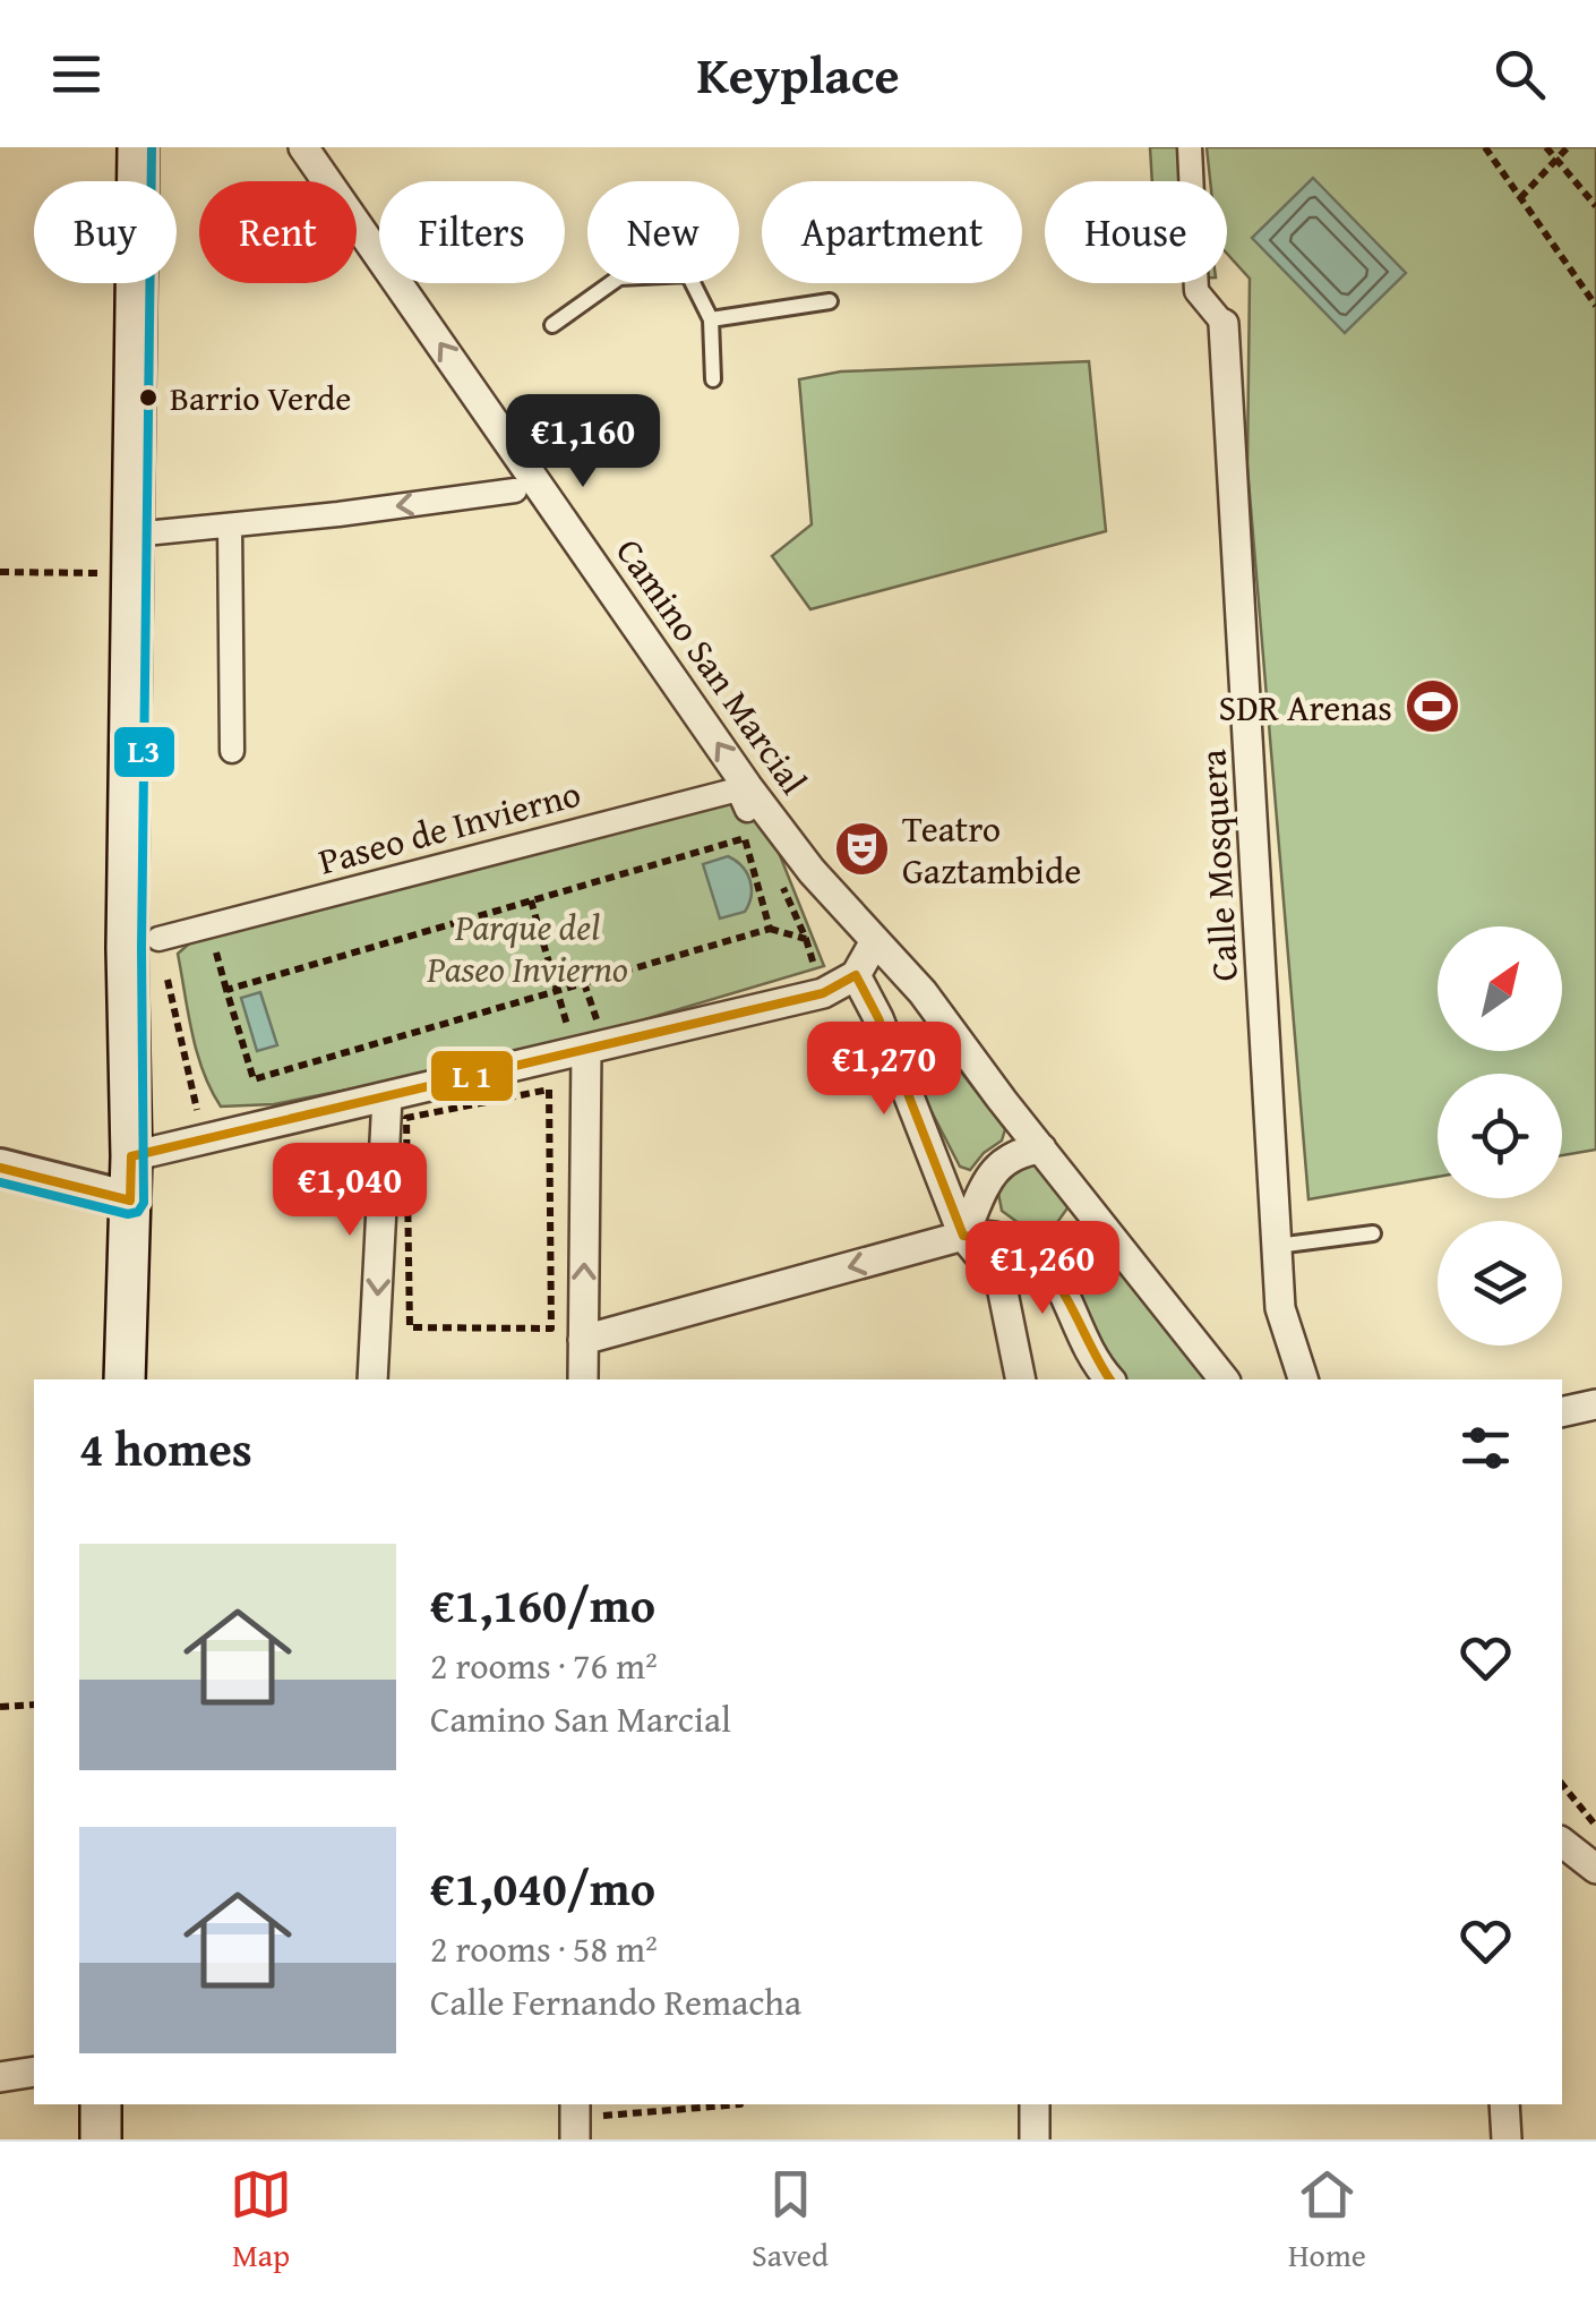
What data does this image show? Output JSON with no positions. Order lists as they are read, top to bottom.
{
  "streets": {
    "street": ["Camino San Marcial", "Paseo de Invierno", "Calle Mosquera"]
  },
  "one_way": ["Camino San Marcial"],
  "parks": ["Parque del Paseo Invierno"],
  "places": {
    "other": ["Barrio Verde"],
    "sports": ["SDR Arenas"],
    "theatre": ["Teatro Gaztambide"]
  },
  "lines": ["transit line L3"],
  "north": "top right",
  "page": {
    "header": "Keyplace",
    "chip": [
      "Buy",
      "Rent",
      "Filters",
      "New",
      "Apartment",
      "House"
    ],
    "price": [
      "€1,160",
      "€1,270",
      "€1,040",
      "€1,260"
    ],
    "heading": "4 homes",
    "list": [
      {
        "name": "€1,160/mo",
        "note": "2 rooms · 76 m² · Camino San Marcial"
      },
      {
        "name": "€1,040/mo",
        "note": "2 rooms · 58 m² · Calle Fernando Remacha"
      }
    ],
    "tabs": ["Map", "Saved", "Home"]
  }
}
